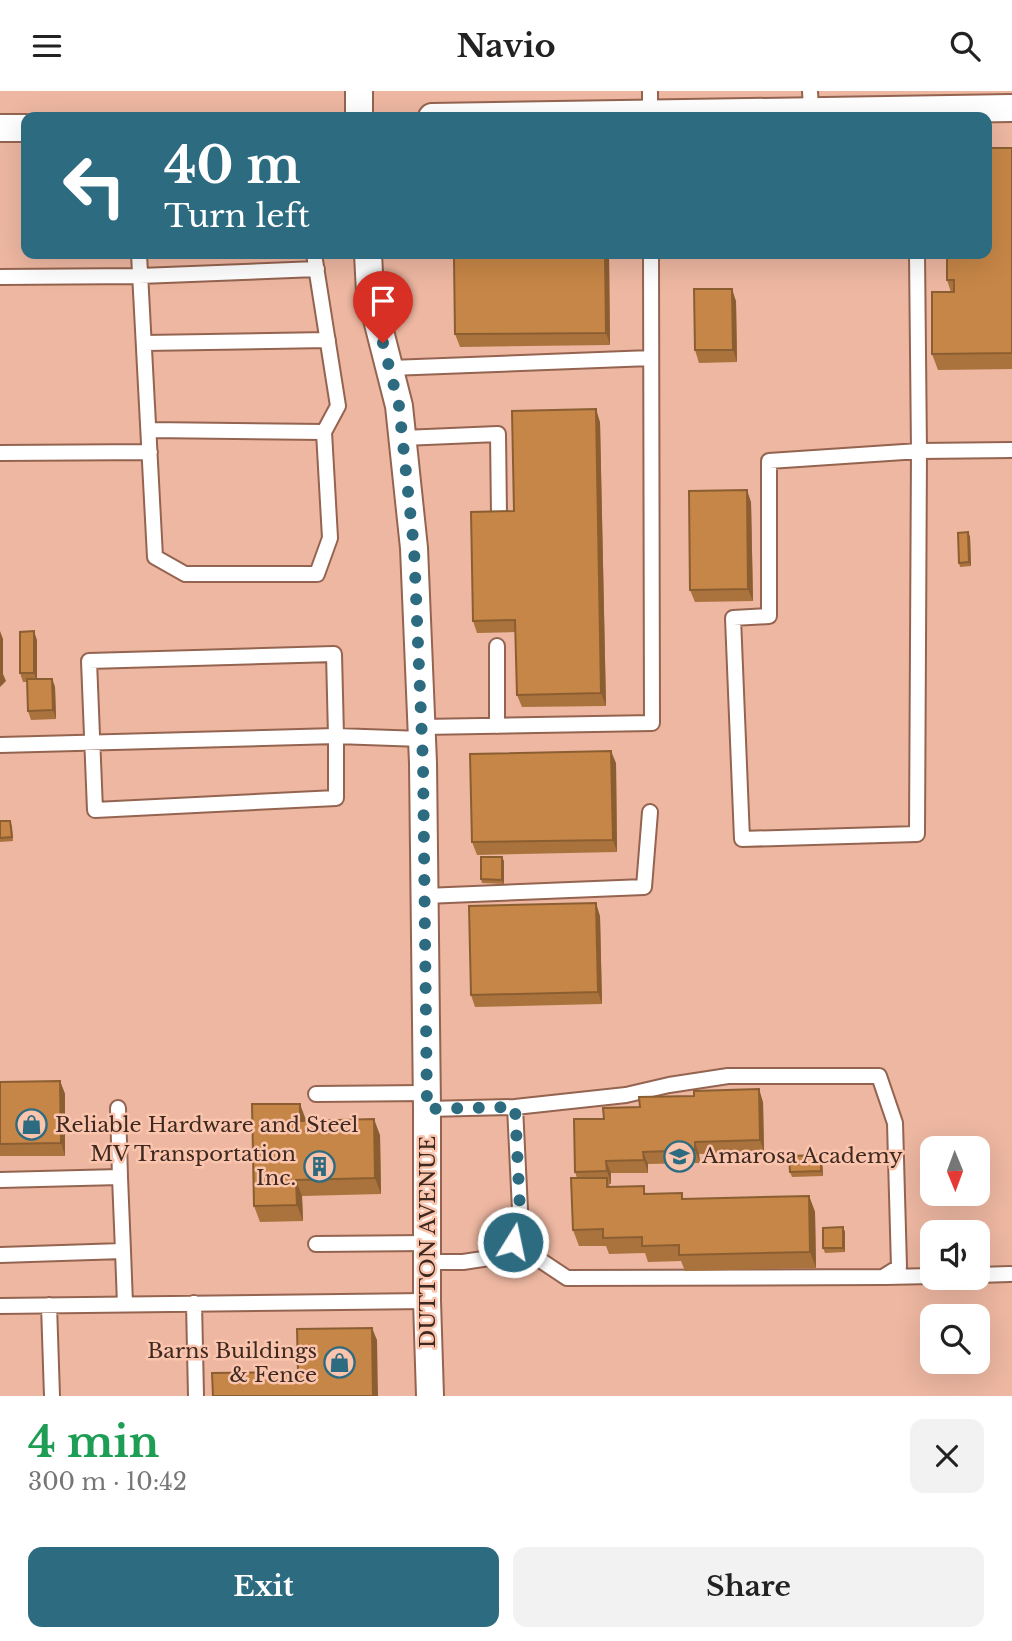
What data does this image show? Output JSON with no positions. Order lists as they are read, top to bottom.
{
  "streets": {
    "street": ["DUTTON AVENUE"]
  },
  "places": {
    "shop": ["Reliable Hardware and Steel", "Barns Buildings & Fence"],
    "school or university": ["Amarosa Academy"],
    "building": ["MV Transportation Inc."]
  },
  "north": "bottom",
  "page": {
    "header": "Navio",
    "turn": ["40 m", "Turn left"],
    "heading": ["4 min", "300 m · 10:42"],
    "buttons": ["Exit", "Share"]
  }
}
